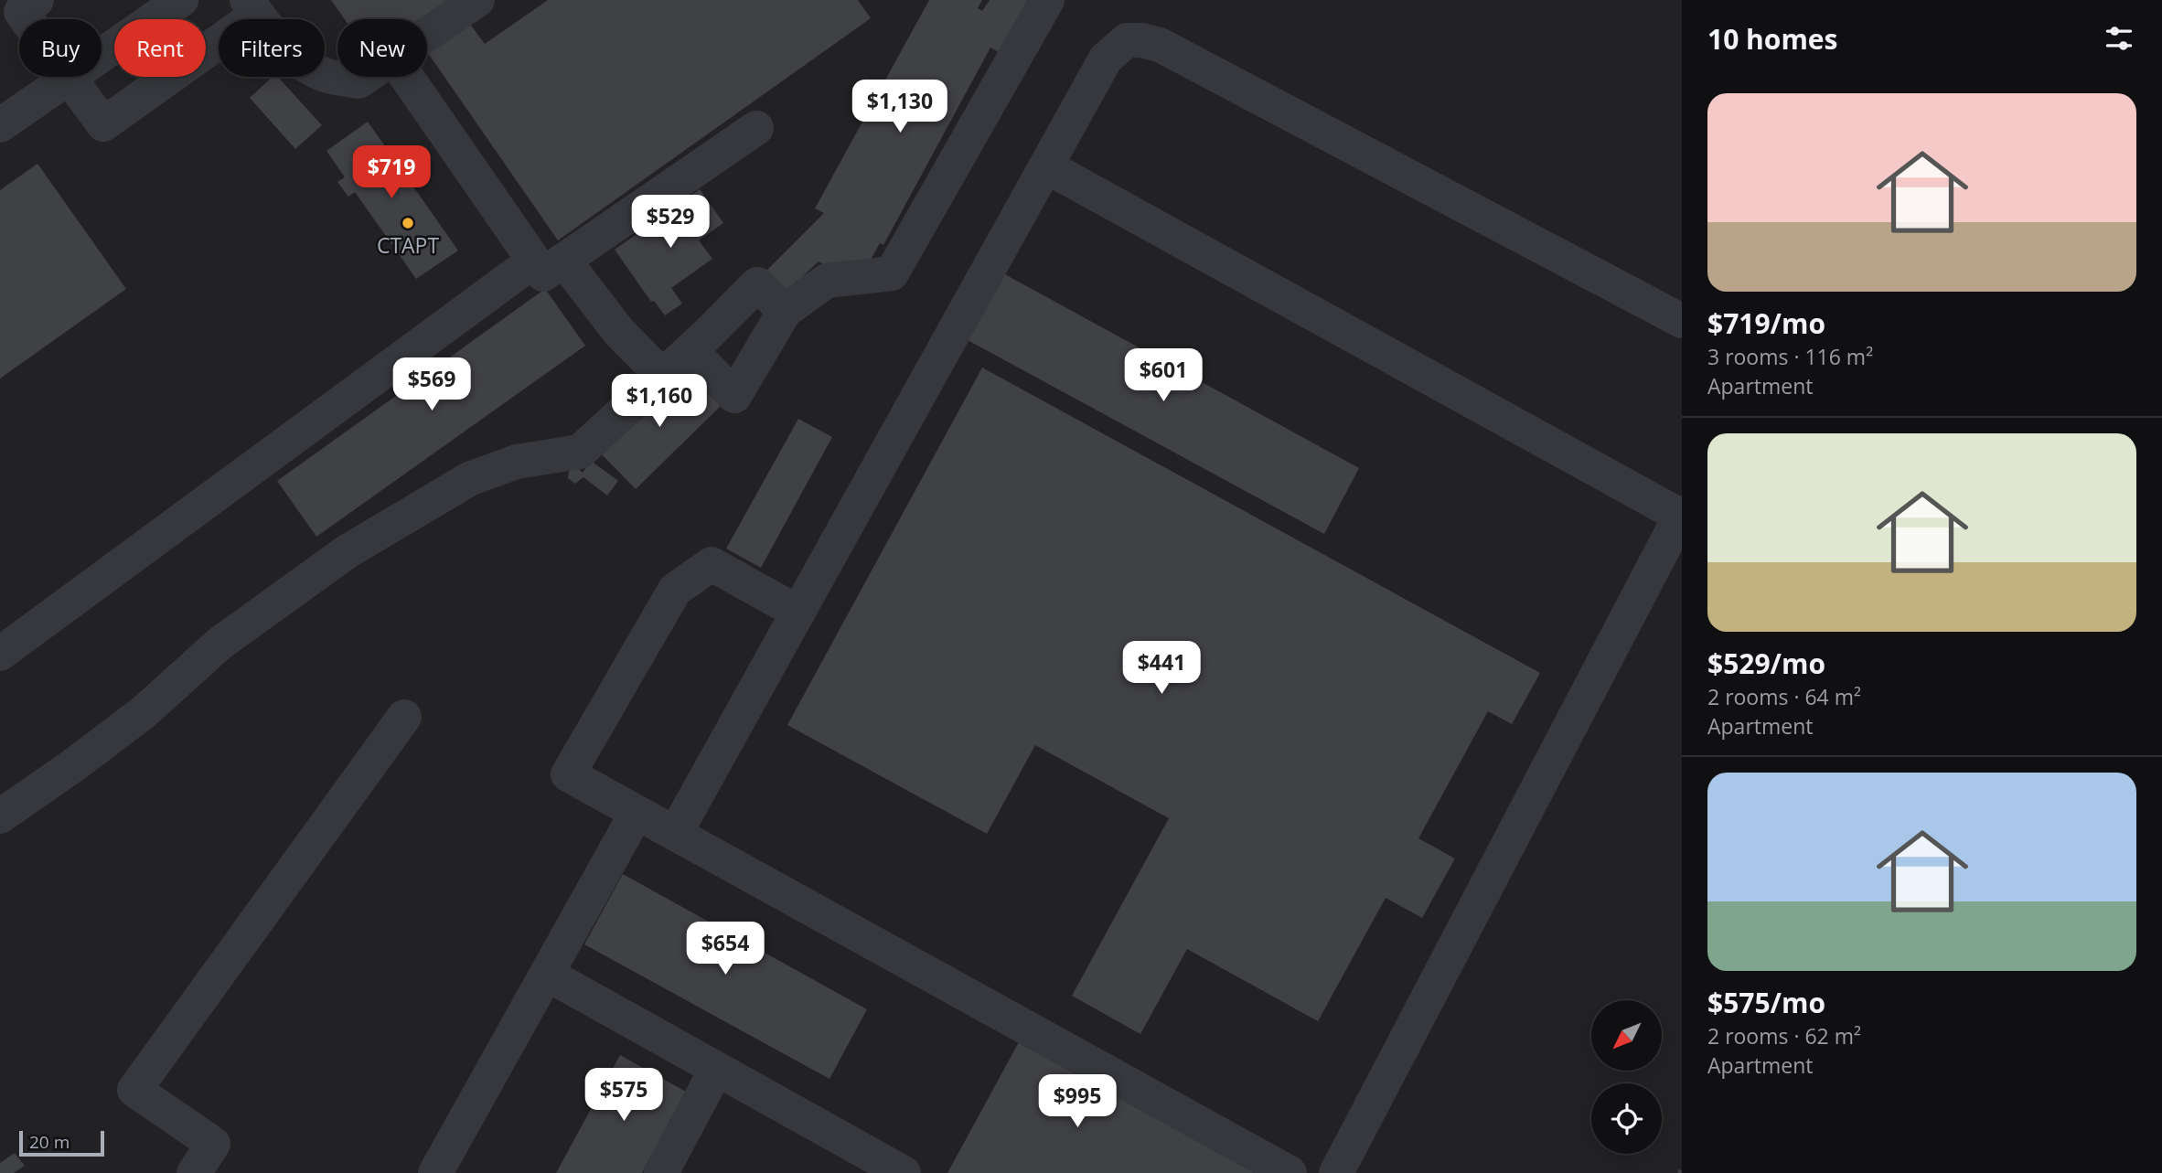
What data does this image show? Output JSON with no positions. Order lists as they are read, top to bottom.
{
  "places": ["СТАРТ"],
  "scale_bar": "20 m",
  "north": "bottom left",
  "page": {
    "heading": "10 homes",
    "chip": [
      "Buy",
      "Rent",
      "Filters",
      "New"
    ],
    "list": [
      {
        "name": "$719/mo",
        "note": "3 rooms · 116 m² · Apartment"
      },
      {
        "name": "$529/mo",
        "note": "2 rooms · 64 m² · Apartment"
      },
      {
        "name": "$575/mo",
        "note": "2 rooms · 62 m² · Apartment"
      }
    ],
    "price": [
      "$1,130",
      "$719",
      "$529",
      "$601",
      "$569",
      "$1,160",
      "$441",
      "$654",
      "$575",
      "$995"
    ],
    "scale": "20 m"
  }
}
